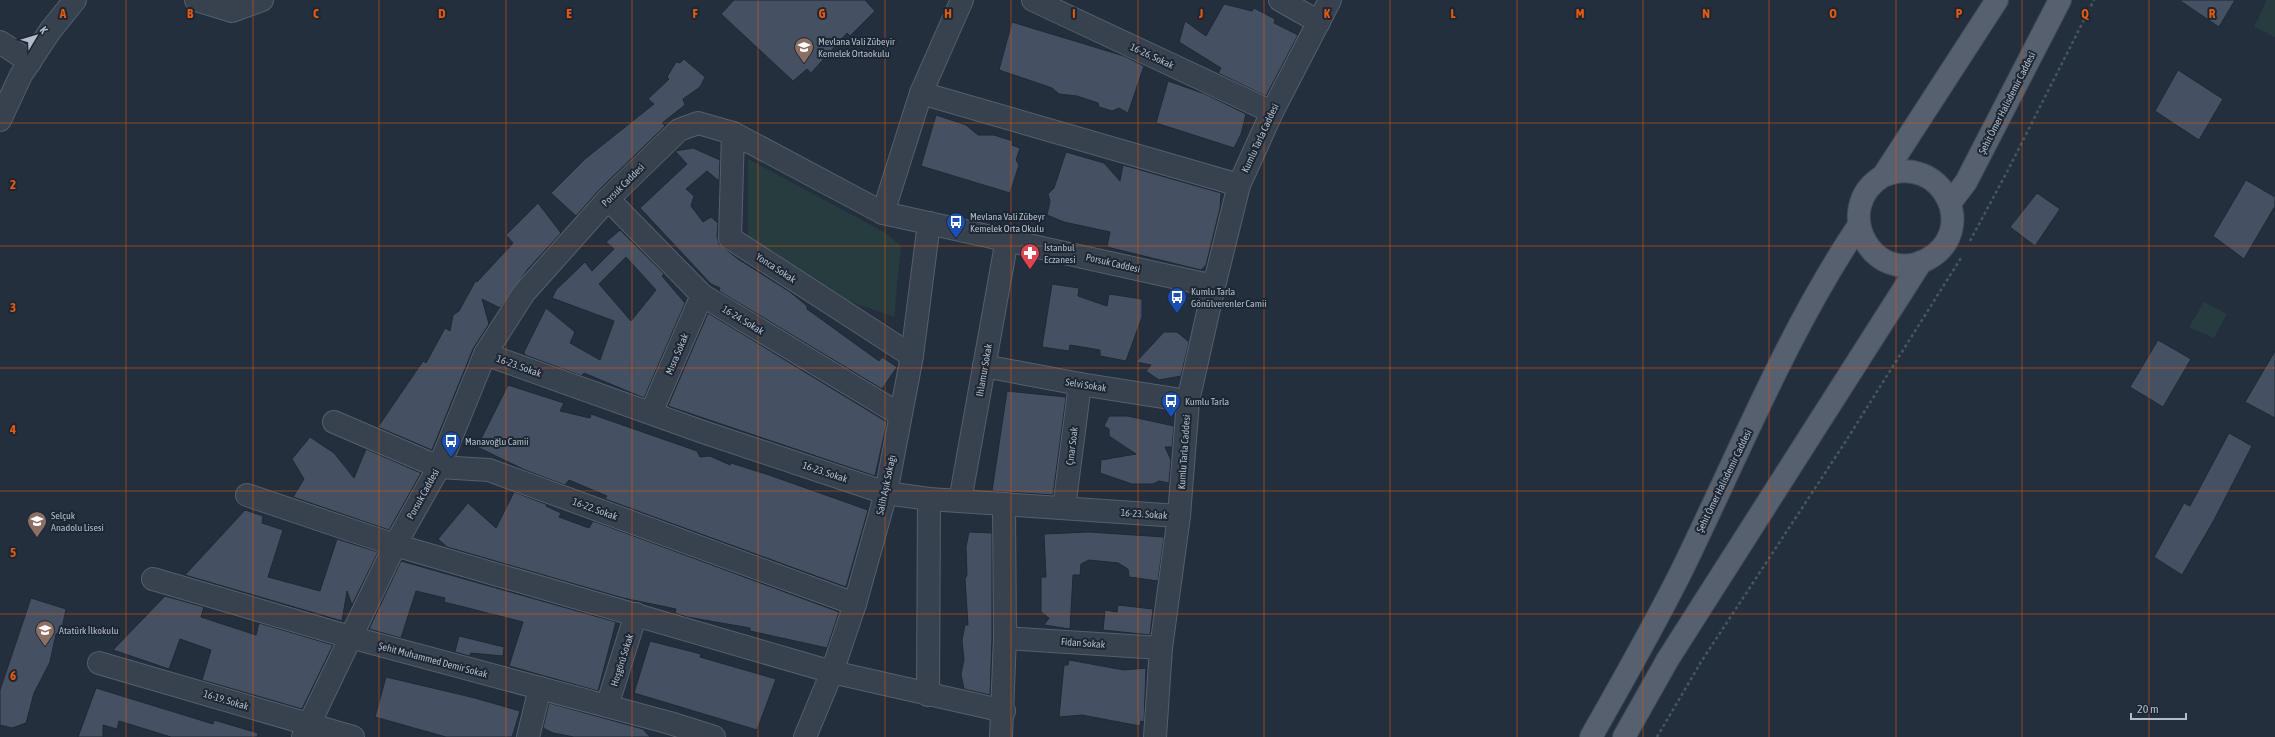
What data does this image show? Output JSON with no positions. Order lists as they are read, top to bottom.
{
  "streets": {
    "main road": ["Şehit Ömer Halisdemir Caddesi"],
    "street": [
      "16-26. Sokak",
      "Kumlu Tarla Caddesi",
      "Porsuk Caddesi",
      "Yonca Sokak",
      "16-24. Sokak",
      "Mısra Sokak",
      "16-23. Sokak",
      "Ihlamur Sokak",
      "Selvi Sokak",
      "Çınar Soak",
      "Salih Aşık Sokağı",
      "16-22. Sokak",
      "Fidan Sokak",
      "Şehit Muhammed Demir Sokak",
      "Hoşgörü Sokak",
      "16-19. Sokak"
    ]
  },
  "crossings": [
    ["16-26. Sokak", "Kumlu Tarla Caddesi"],
    ["Kumlu Tarla Caddesi", "Porsuk Caddesi"],
    ["Kumlu Tarla Caddesi", "16-23. Sokak"],
    ["Kumlu Tarla Caddesi", "Selvi Sokak"],
    ["Kumlu Tarla Caddesi", "Fidan Sokak"],
    ["Porsuk Caddesi", "Yonca Sokak"],
    ["Porsuk Caddesi", "16-24. Sokak"],
    ["Porsuk Caddesi", "16-23. Sokak"],
    ["Porsuk Caddesi", "Ihlamur Sokak"],
    ["Porsuk Caddesi", "Salih Aşık Sokağı"],
    ["Porsuk Caddesi", "16-22. Sokak"],
    ["Porsuk Caddesi", "Şehit Muhammed Demir Sokak"],
    ["Porsuk Caddesi", "16-19. Sokak"],
    ["Yonca Sokak", "Salih Aşık Sokağı"],
    ["16-24. Sokak", "Mısra Sokak"],
    ["16-24. Sokak", "Salih Aşık Sokağı"],
    ["Mısra Sokak", "16-23. Sokak"],
    ["16-23. Sokak", "Ihlamur Sokak"],
    ["16-23. Sokak", "Çınar Soak"],
    ["16-23. Sokak", "Salih Aşık Sokağı"],
    ["Ihlamur Sokak", "Selvi Sokak"],
    ["Selvi Sokak", "Çınar Soak"],
    ["Salih Aşık Sokağı", "16-22. Sokak"],
    ["Şehit Muhammed Demir Sokak", "Hoşgörü Sokak"]
  ],
  "places": {
    "school or university": ["Mevlana Vali Zübeyir Kemelek Ortaokulu", "Selçuk Anadolu Lisesi", "Atatürk İlkokulu"],
    "bus stop": [
      "Mevlana Vali Zübeyr Kemelek Orta Okulu",
      "Kumlu Tarla Gönülverenler Camii",
      "Kumlu Tarla",
      "Manavoğlu Camii"
    ],
    "pharmacy": ["İstanbul Eczanesi"]
  },
  "scale_bar": "20 m",
  "north": "top right",
  "grid": {
    "columns": [
      "A",
      "B",
      "C",
      "D",
      "E",
      "F",
      "G",
      "H",
      "I",
      "J",
      "K",
      "L",
      "M",
      "N",
      "O",
      "P",
      "Q",
      "R"
    ],
    "rows": [
      "2",
      "3",
      "4",
      "5",
      "6"
    ]
  }
}
